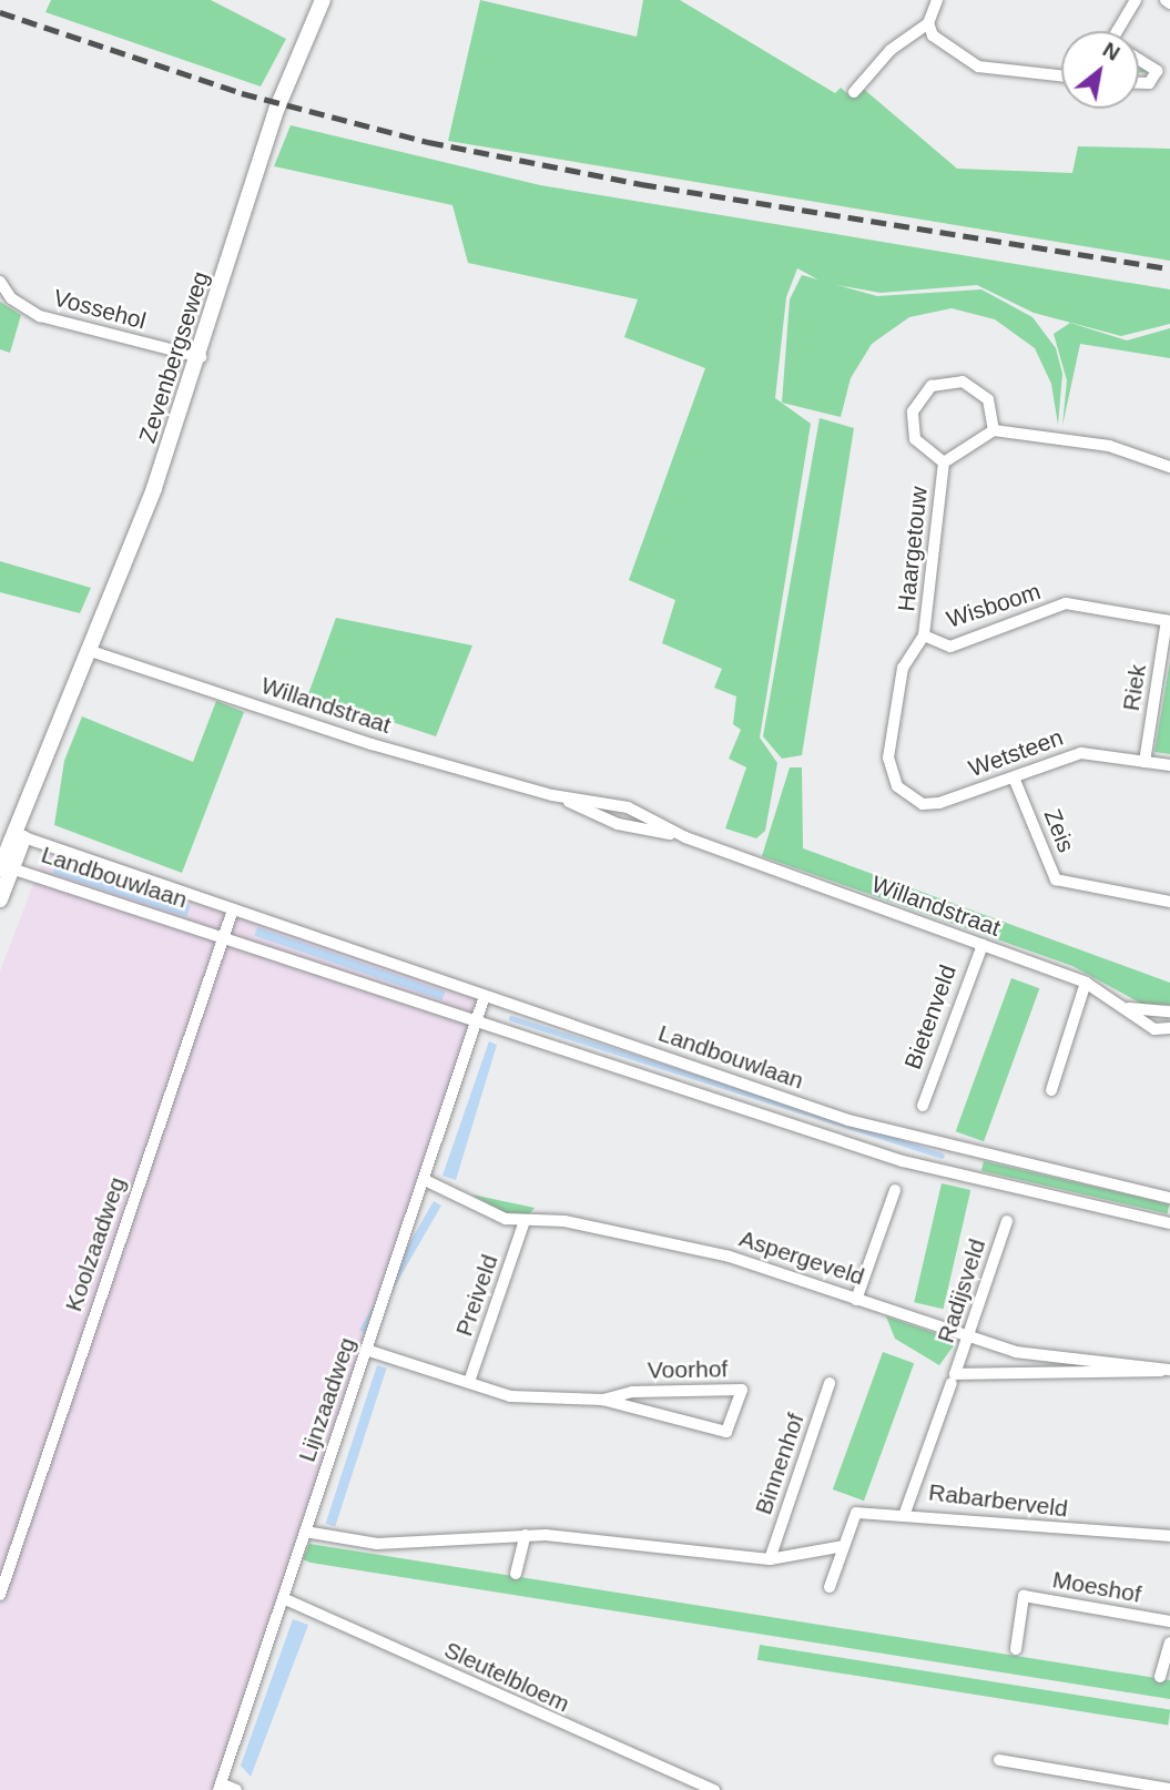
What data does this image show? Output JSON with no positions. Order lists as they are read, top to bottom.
{
  "streets": {
    "street": [
      "Vossehol",
      "Zevenbergseweg",
      "Haargetouw",
      "Wisboom",
      "Riek",
      "Willandstraat",
      "Wetsteen",
      "Zeis",
      "Landbouwlaan",
      "Bietenveld",
      "Koolzaadweg",
      "Aspergeveld",
      "Radijsveld",
      "Preiveld",
      "Voorhof",
      "Lijnzaadweg",
      "Binnenhof",
      "Rabarberveld",
      "Moeshof",
      "Sleutelbloem"
    ]
  },
  "crossings": [
    ["Vossehol", "Zevenbergseweg"],
    ["Zevenbergseweg", "Willandstraat"],
    ["Zevenbergseweg", "Landbouwlaan"],
    ["Haargetouw", "Wisboom"],
    ["Haargetouw", "Wetsteen"],
    ["Wisboom", "Riek"],
    ["Riek", "Wetsteen"],
    ["Willandstraat", "Bietenveld"],
    ["Wetsteen", "Zeis"],
    ["Landbouwlaan", "Koolzaadweg"],
    ["Landbouwlaan", "Lijnzaadweg"],
    ["Aspergeveld", "Radijsveld"],
    ["Aspergeveld", "Preiveld"],
    ["Aspergeveld", "Lijnzaadweg"],
    ["Radijsveld", "Rabarberveld"],
    ["Preiveld", "Voorhof"],
    ["Voorhof", "Lijnzaadweg"],
    ["Lijnzaadweg", "Sleutelbloem"]
  ],
  "north": "top right"
}
